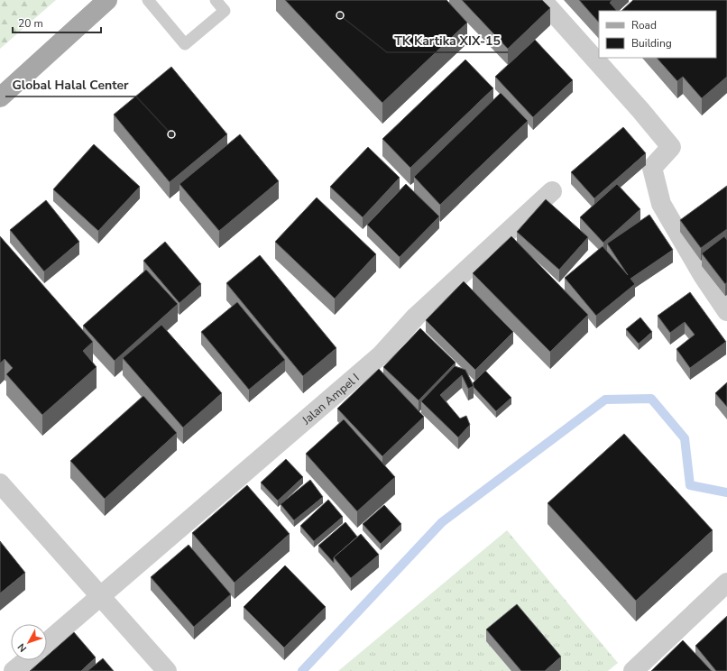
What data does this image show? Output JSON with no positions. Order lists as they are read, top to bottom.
{
  "streets": {
    "street": ["Jalan Ampel I"]
  },
  "places": ["TK Kartika XIX-15", "Global Halal Center"],
  "legend": ["Road", "Building"],
  "scale_bar": "20 m",
  "north": "bottom left"
}
